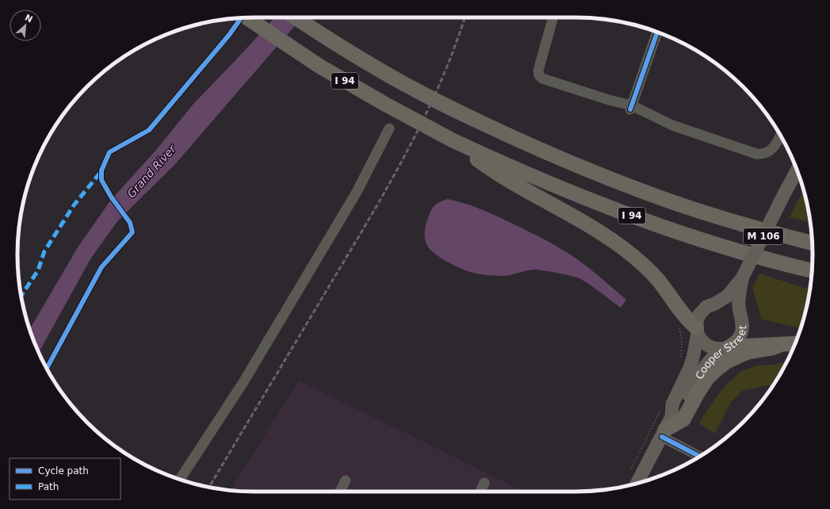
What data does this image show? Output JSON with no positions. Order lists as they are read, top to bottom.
{
  "streets": {
    "highway": ["I 94"],
    "main road": ["M 106", "Cooper Street"]
  },
  "water": ["Grand River"],
  "legend": ["Cycle path", "Path"],
  "north": "top right"
}
